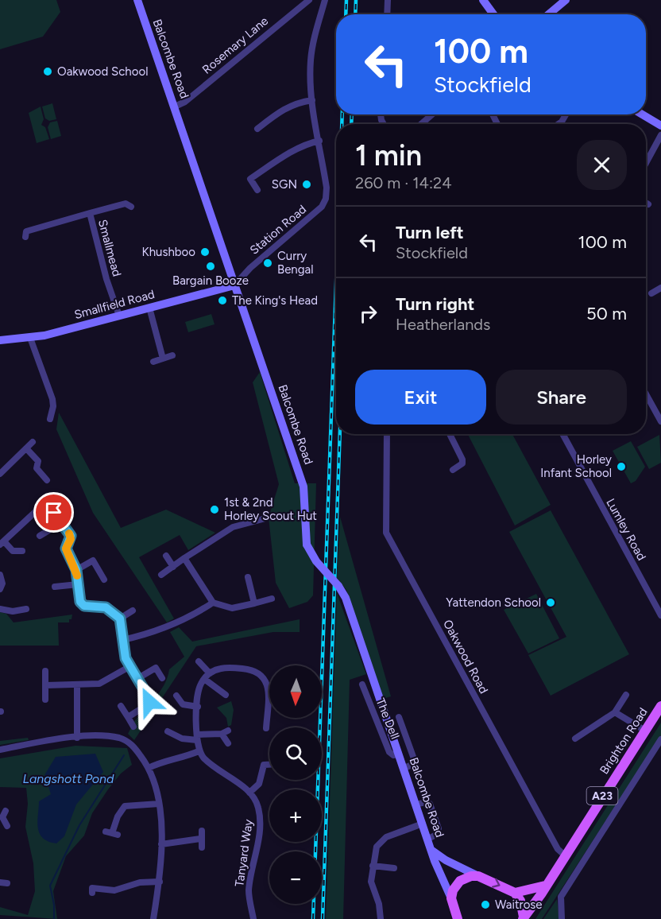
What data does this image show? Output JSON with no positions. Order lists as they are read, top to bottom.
{
  "streets": {
    "main road": [
      "Balcombe Road",
      "Smallfield Road",
      "Brighton Road",
      "A23"
    ],
    "street": [
      "Rosemary Lane",
      "Station Road",
      "Smallmead",
      "Lumley Road",
      "Oakwood Road",
      "The Dell",
      "Tanyard Way"
    ]
  },
  "crossings": [
    ["Rosemary Lane", "Balcombe Road"],
    ["Balcombe Road", "Station Road"],
    ["Balcombe Road", "Smallfield Road"],
    ["Balcombe Road", "The Dell"],
    ["Balcombe Road", "A23"],
    ["Station Road", "Smallfield Road"],
    ["Smallmead", "Smallfield Road"],
    ["Oakwood Road", "Brighton Road"],
    ["Brighton Road", "A23"]
  ],
  "water": ["Langshott Pond"],
  "places": [
    "Oakwood School",
    "SGN",
    "Khushboo",
    "Curry Bengal",
    "Bargain Booze",
    "The King's Head",
    "Horley Infant School",
    "1st & 2nd Horley Scout Hut",
    "Yattendon School",
    "Waitrose"
  ],
  "north": "bottom",
  "page": {
    "turn": ["100 m", "Stockfield"],
    "heading": ["1 min", "260 m · 14:24"],
    "list": [
      {
        "name": "Turn left",
        "note": "Stockfield",
        "value": "100 m"
      },
      {
        "name": "Turn right",
        "note": "Heatherlands",
        "value": "50 m"
      }
    ],
    "buttons": ["Exit", "Share"],
    "map_buttons": ["+", "−"]
  }
}
